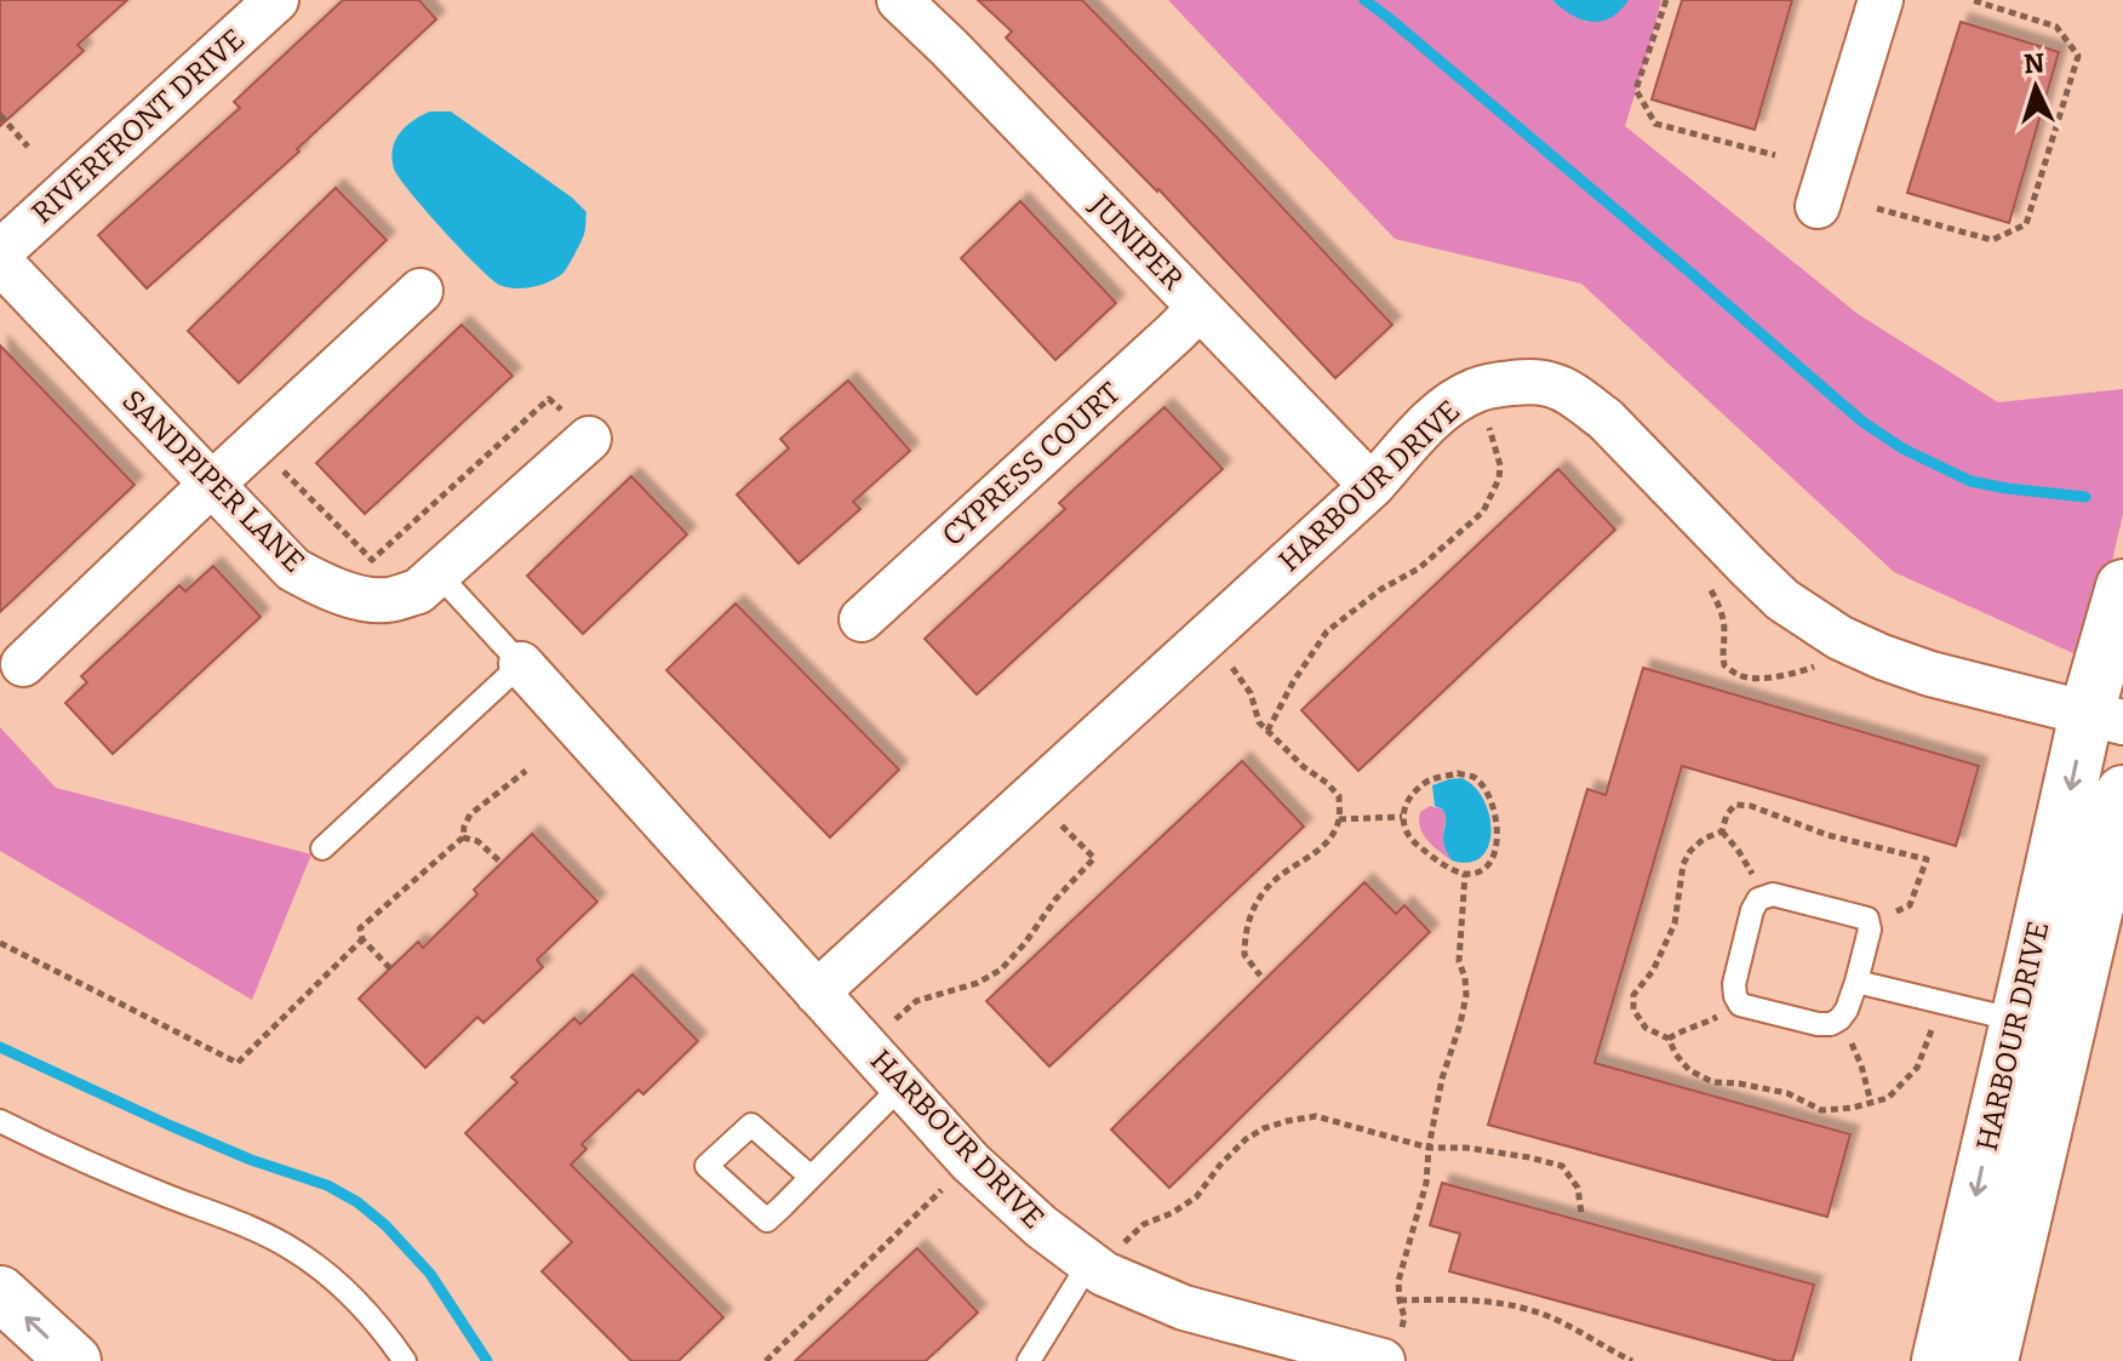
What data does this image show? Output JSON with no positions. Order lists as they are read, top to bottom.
{
  "streets": {
    "main road": ["HARBOUR DRIVE"],
    "street": [
      "RIVERFRONT DRIVE",
      "JUNIPER",
      "CYPRESS COURT",
      "SANDPIPER LANE"
    ]
  },
  "crossings": [
    ["JUNIPER", "CYPRESS COURT"],
    ["JUNIPER", "HARBOUR DRIVE"],
    ["SANDPIPER LANE", "HARBOUR DRIVE"]
  ],
  "north": "top"
}
